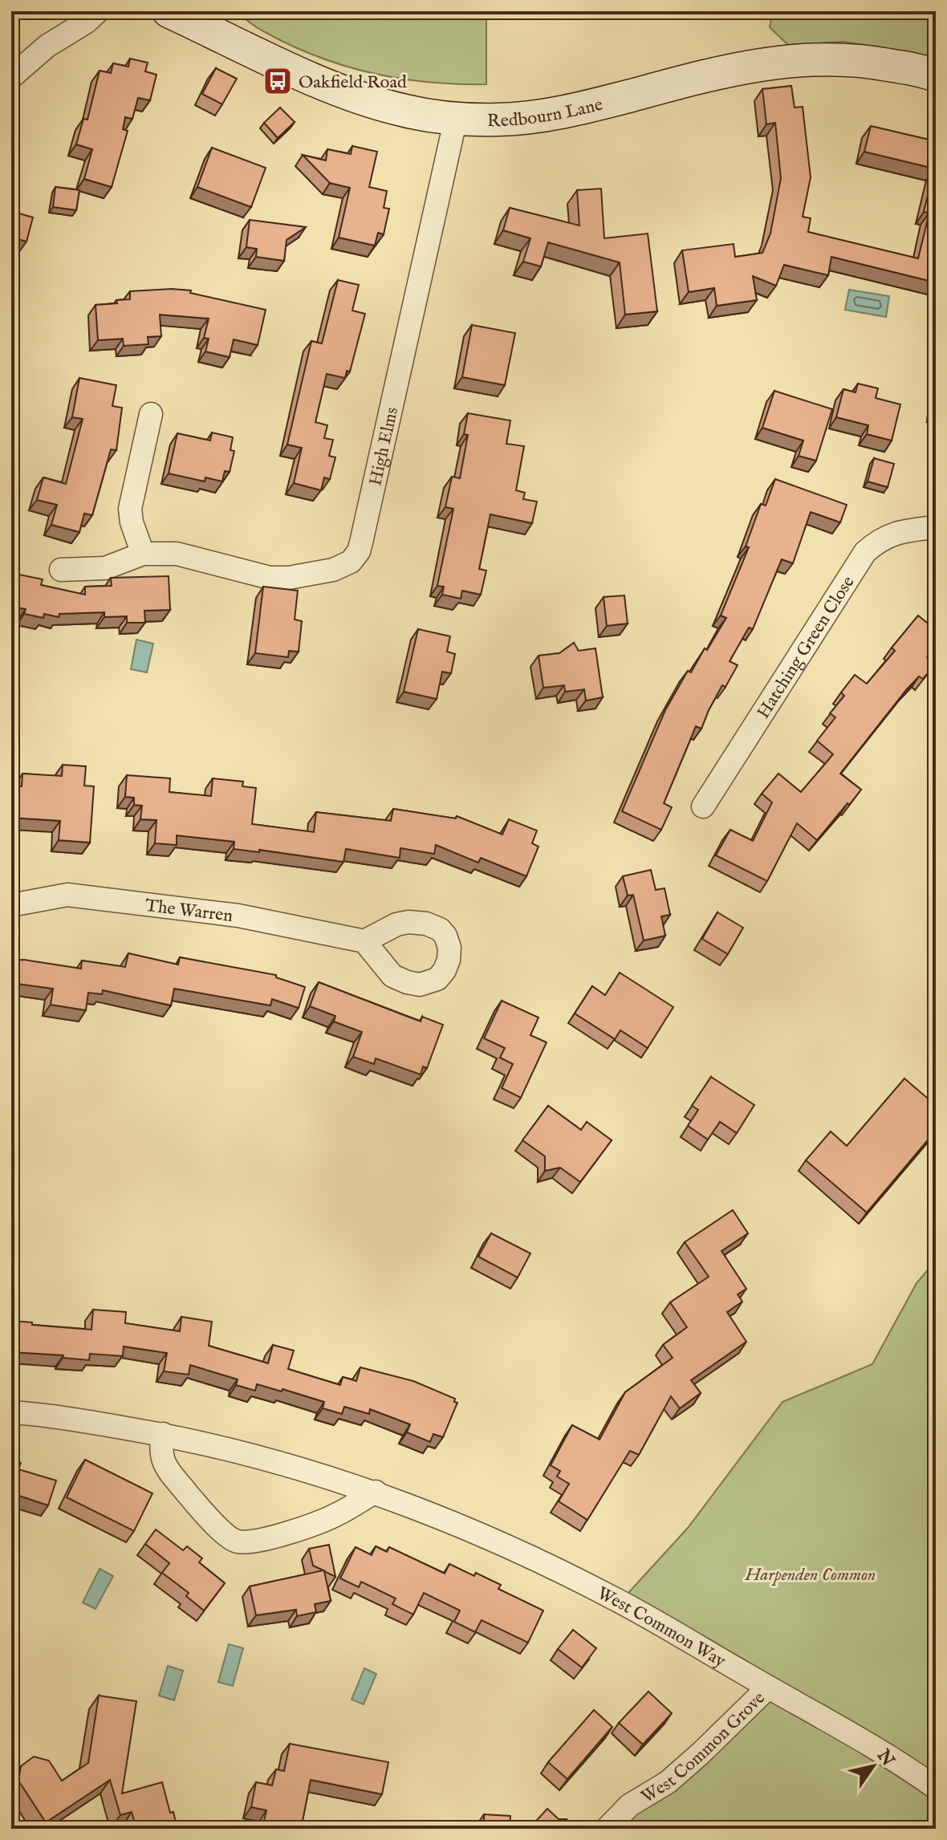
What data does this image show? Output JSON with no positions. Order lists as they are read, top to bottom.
{
  "streets": {
    "main road": ["Redbourn Lane"],
    "street": [
      "High Elms",
      "Hatching Green Close",
      "The Warren",
      "West Common Way",
      "West Common Grove"
    ]
  },
  "crossings": [
    ["Redbourn Lane", "High Elms"],
    ["West Common Way", "West Common Grove"]
  ],
  "parks": ["Harpenden Common"],
  "places": {
    "bus stop": ["Oakfield Road"]
  },
  "north": "top right"
}
